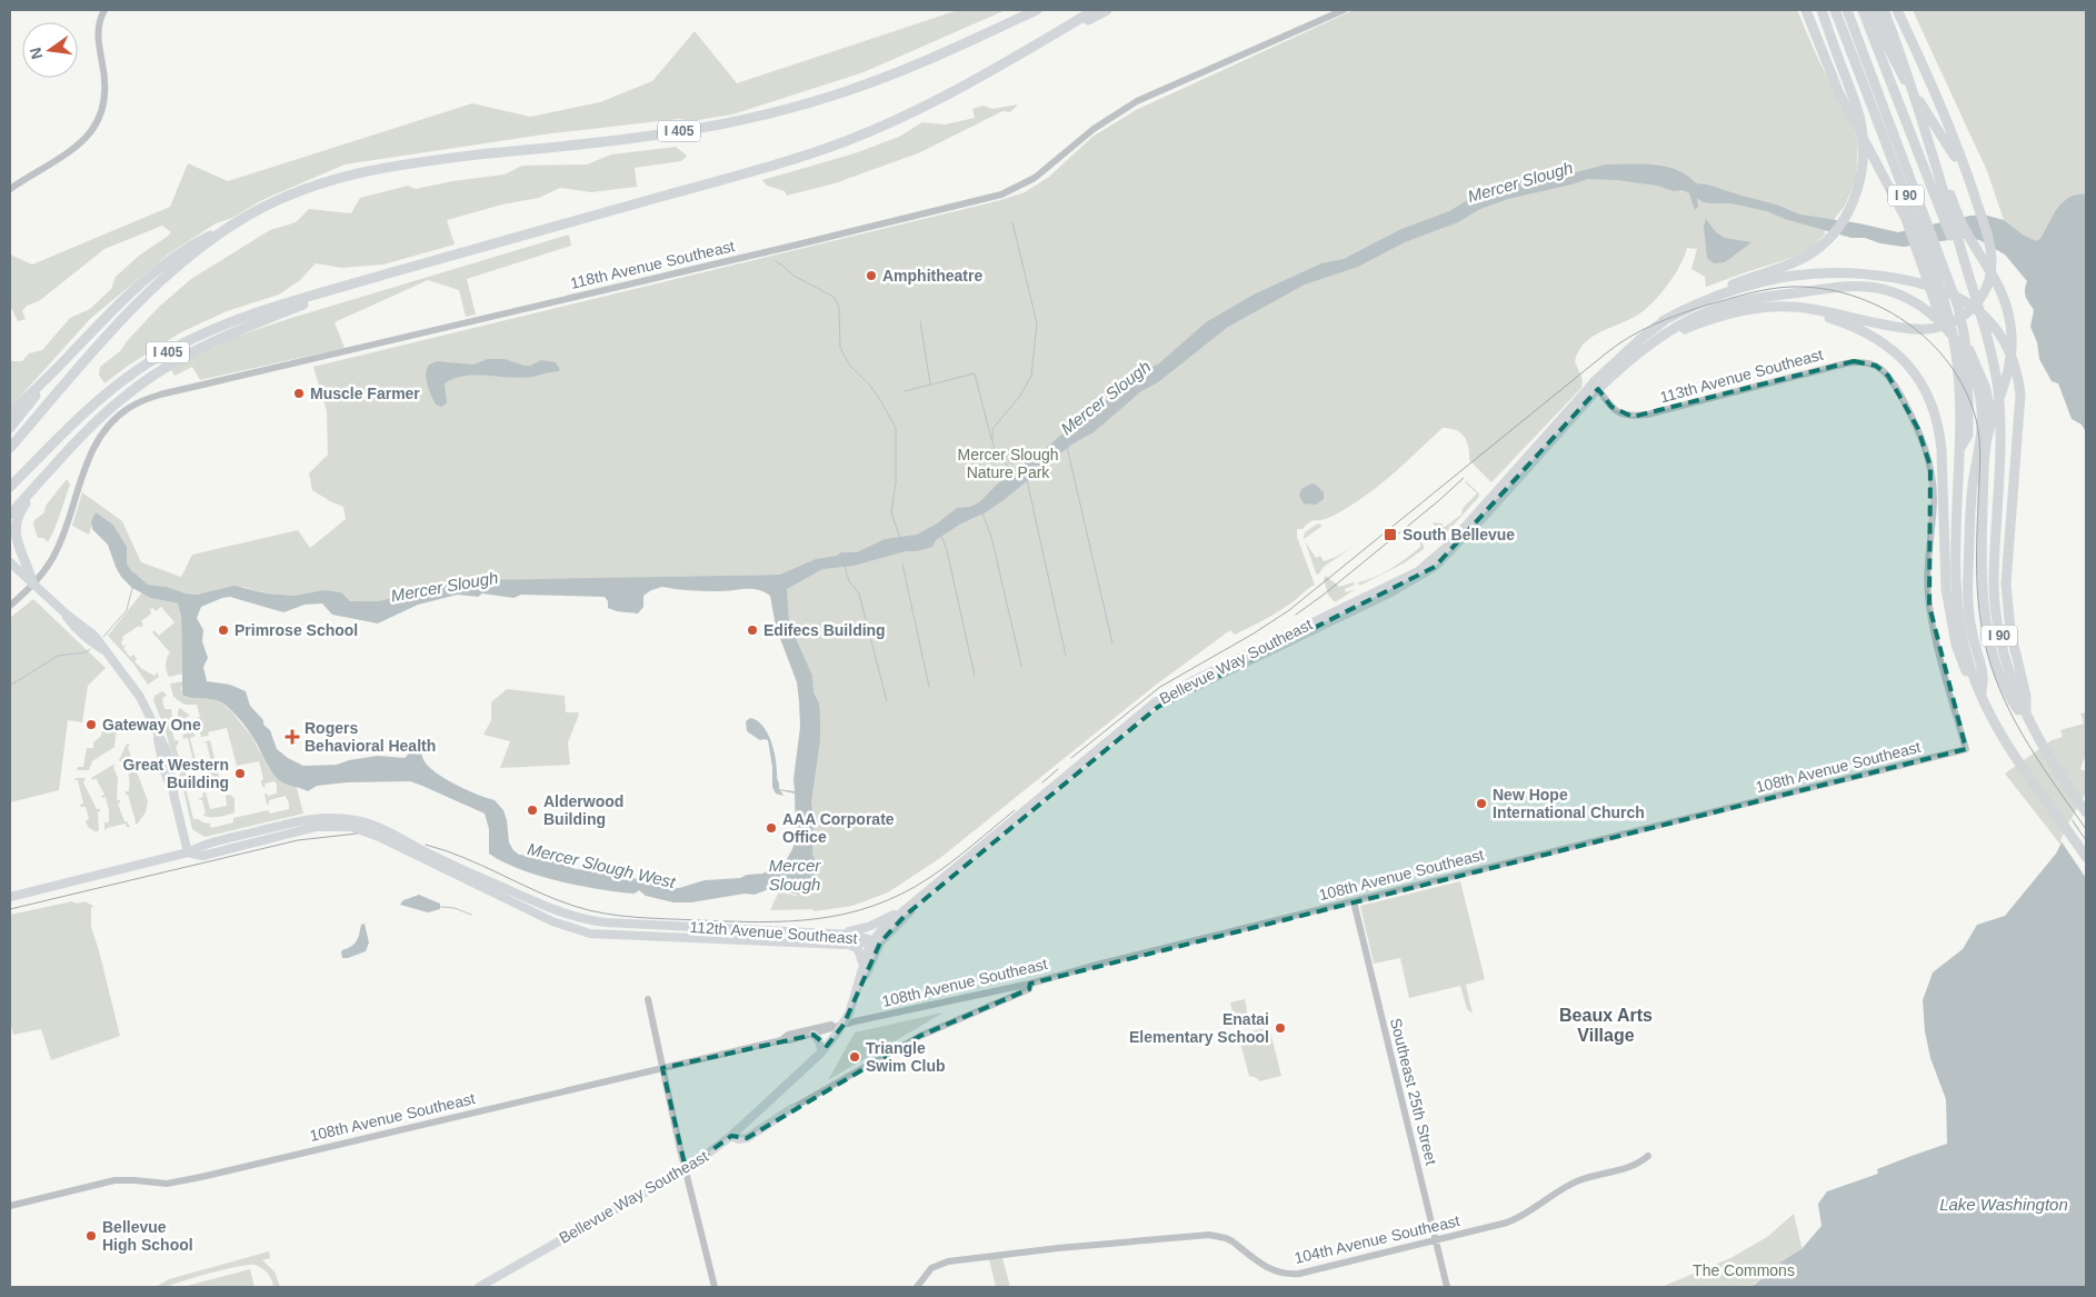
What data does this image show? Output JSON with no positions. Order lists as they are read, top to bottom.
{
  "streets": {
    "highway": ["I 405", "I 90"],
    "main road": ["Bellevue Way Southeast", "112th Avenue Southeast"],
    "street": [
      "118th Avenue Southeast",
      "113th Avenue Southeast",
      "108th Avenue Southeast",
      "Southeast 25th Street",
      "104th Avenue Southeast"
    ]
  },
  "crossings": [
    ["113th Avenue Southeast", "Bellevue Way Southeast"],
    ["113th Avenue Southeast", "108th Avenue Southeast"],
    ["Bellevue Way Southeast", "108th Avenue Southeast"],
    ["Bellevue Way Southeast", "112th Avenue Southeast"],
    ["108th Avenue Southeast", "Southeast 25th Street"],
    ["Southeast 25th Street", "104th Avenue Southeast"]
  ],
  "districts": ["Beaux Arts Village"],
  "water": ["Mercer Slough", "Mercer Slough West", "Lake Washington"],
  "parks": ["Mercer Slough Nature Park", "The Commons"],
  "places": {
    "other": [
      "Amphitheatre",
      "Muscle Farmer",
      "Primrose School",
      "Edifecs Building",
      "Gateway One",
      "Great Western Building",
      "New Hope International Church",
      "Alderwood Building",
      "AAA Corporate Office",
      "Enatai Elementary School",
      "Triangle Swim Club",
      "Bellevue High School"
    ],
    "transit": ["South Bellevue"],
    "health": ["Rogers Behavioral Health"]
  },
  "north": "left"
}
